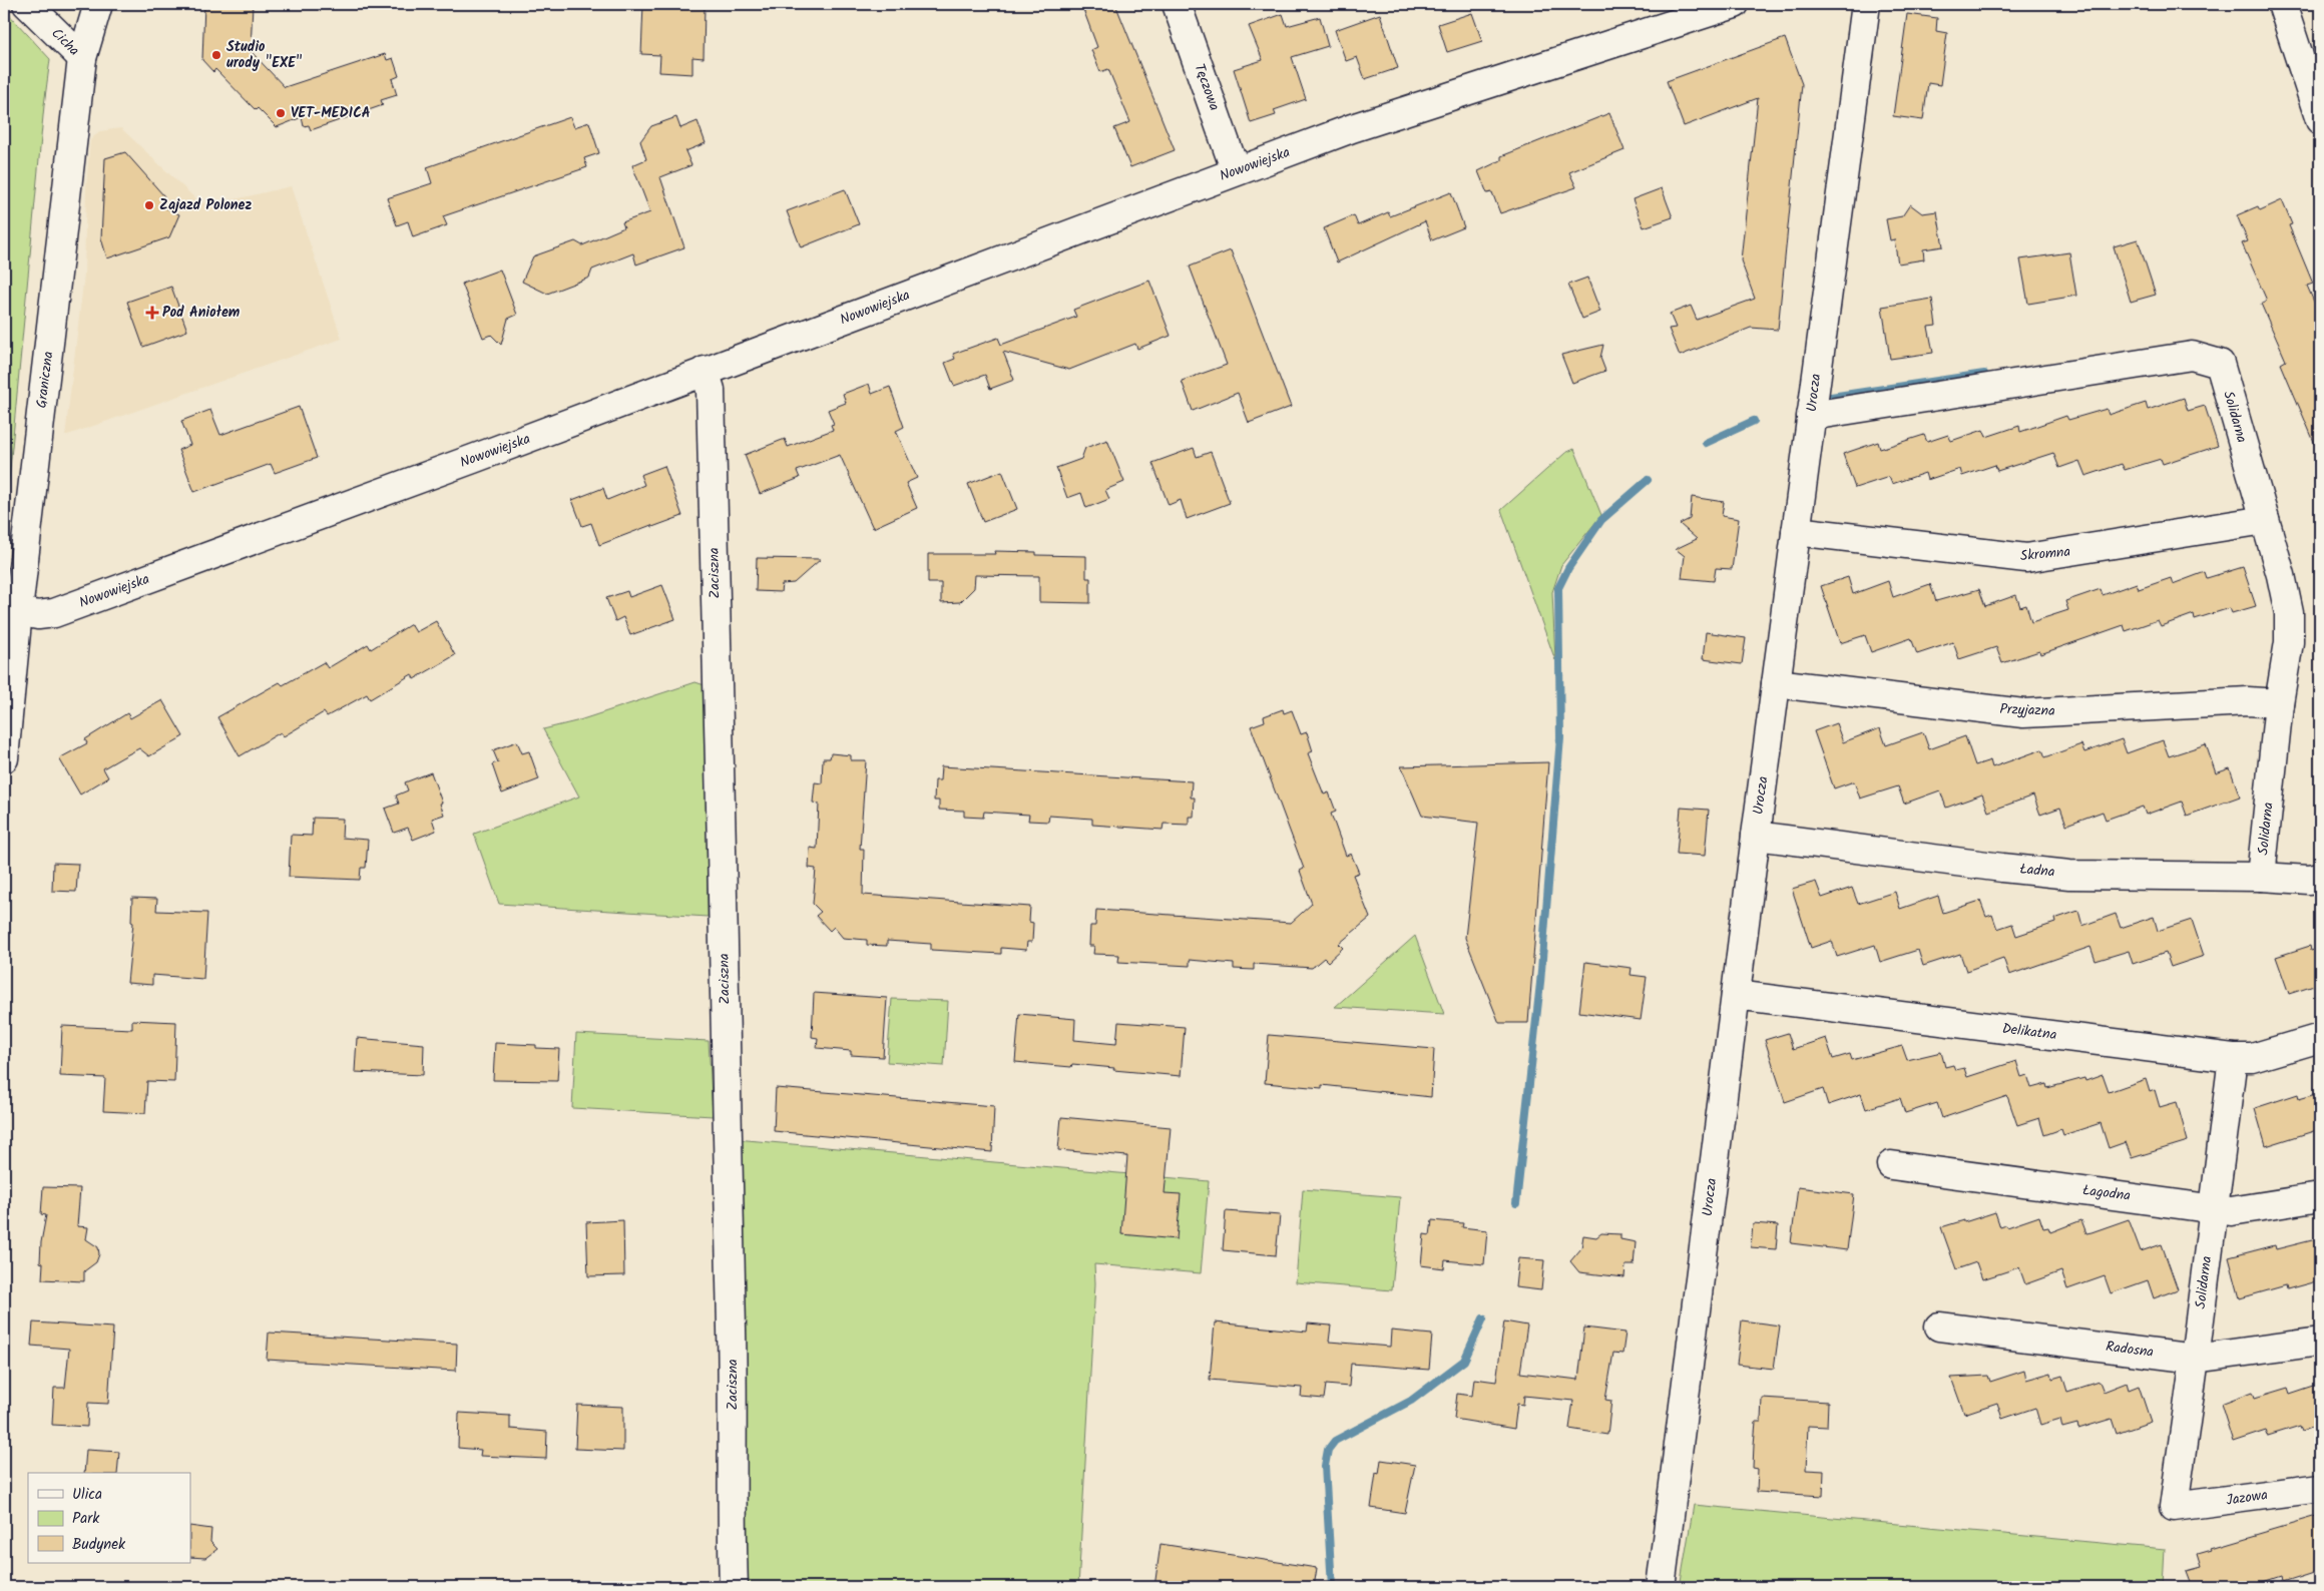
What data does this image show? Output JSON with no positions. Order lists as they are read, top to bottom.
{
  "streets": {
    "street": [
      "Cicha",
      "Tęczowa",
      "Nowowiejska",
      "Graniczna",
      "Urocza",
      "Solidarna",
      "Skromna",
      "Zaciszna",
      "Przyjazna",
      "Ładna",
      "Delikatna",
      "Łagodna",
      "Radosna",
      "Jazowa"
    ]
  },
  "crossings": [
    ["Cicha", "Graniczna"],
    ["Tęczowa", "Nowowiejska"],
    ["Nowowiejska", "Graniczna"],
    ["Nowowiejska", "Zaciszna"],
    ["Urocza", "Solidarna"],
    ["Urocza", "Skromna"],
    ["Urocza", "Przyjazna"],
    ["Urocza", "Ładna"],
    ["Urocza", "Delikatna"],
    ["Solidarna", "Skromna"],
    ["Solidarna", "Przyjazna"],
    ["Solidarna", "Ładna"],
    ["Solidarna", "Delikatna"],
    ["Solidarna", "Łagodna"],
    ["Solidarna", "Radosna"],
    ["Solidarna", "Jazowa"]
  ],
  "places": {
    "other": ["Studio urody \"EXE\"", "VET-MEDICA", "Zajazd Polonez"],
    "health": ["Pod Aniołem"]
  },
  "legend": ["Ulica", "Park", "Budynek"]
}
